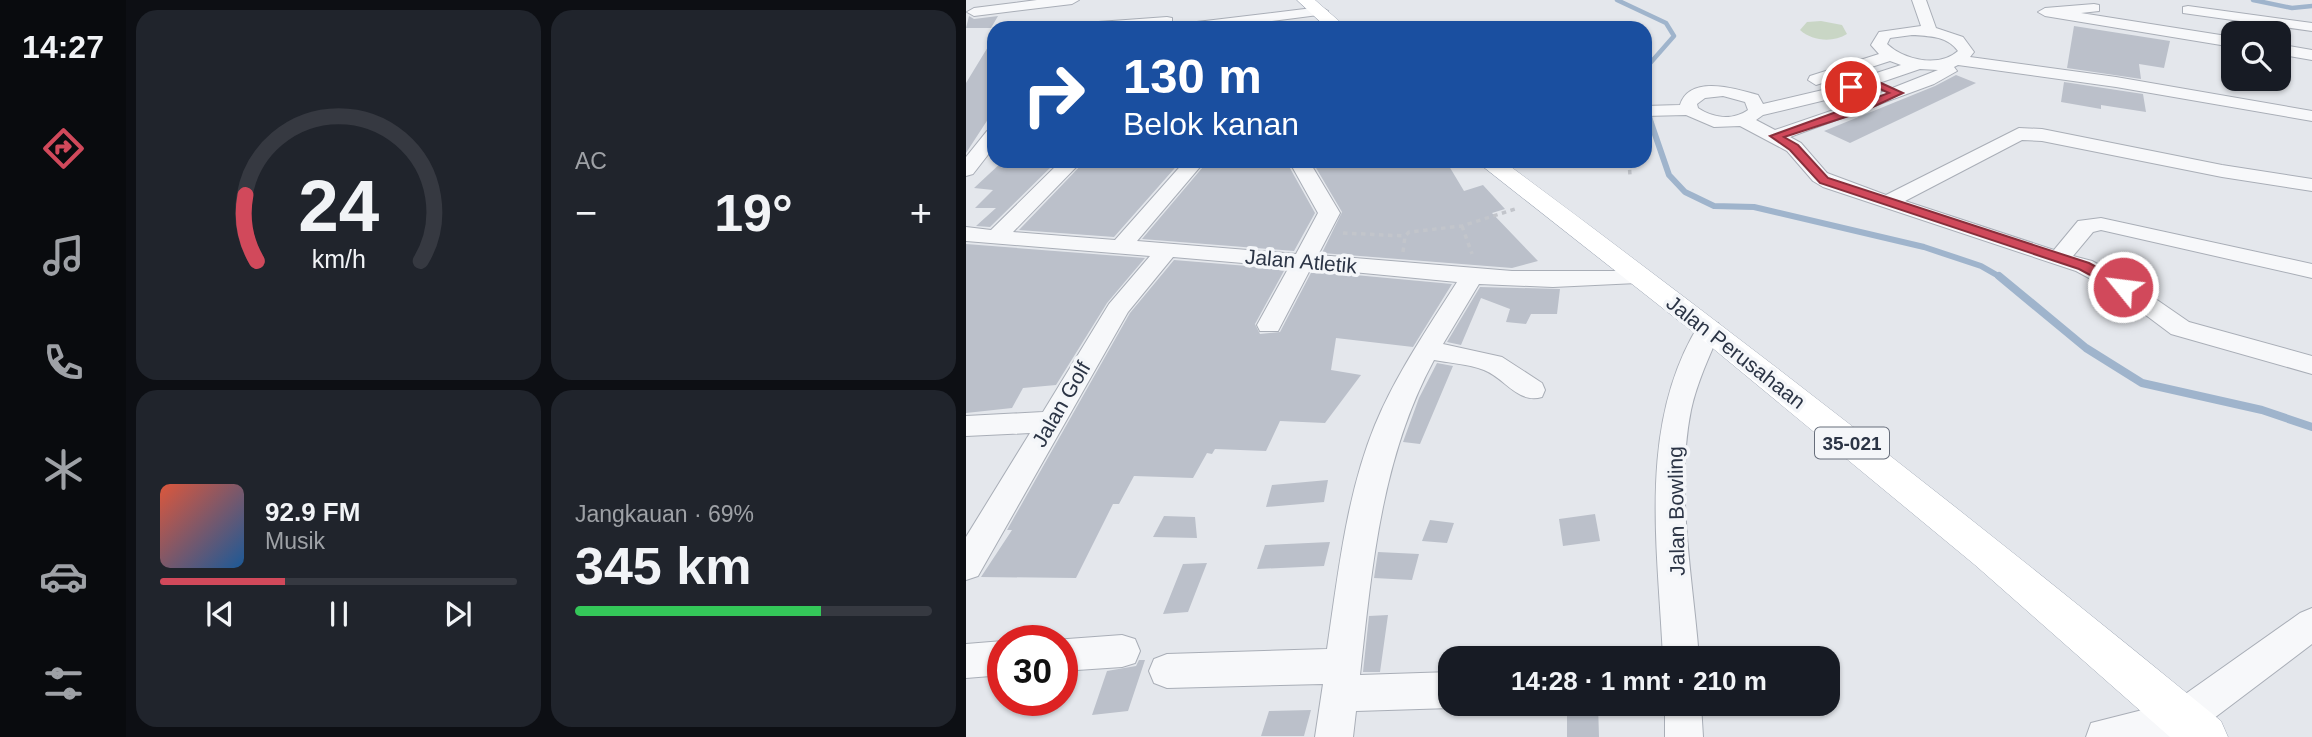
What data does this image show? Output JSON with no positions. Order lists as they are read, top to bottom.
{
  "streets": {
    "main road": ["Jalan Perusahaan", "35-021"],
    "street": ["Jalan Atletik", "Jalan Golf", "Jalan Bowling"]
  },
  "crossings": [
    ["Jalan Atletik", "Jalan Perusahaan"],
    ["Jalan Atletik", "Jalan Golf"],
    ["Jalan Perusahaan", "Jalan Bowling"]
  ],
  "page": {
    "tabs": "14:27",
    "tile": [
      "AC",
      ["Jangkauan · 69%", "345 km"]
    ],
    "turn": ["130 m", "Belok kanan"],
    "heat": ["−", "19°", "+"],
    "song": ["92.9 FM", "Musik"],
    "limit": "30",
    "trip": "14:28 · 1 mnt · 210 m",
    "gauge": ["24", "km/h"]
  }
}
